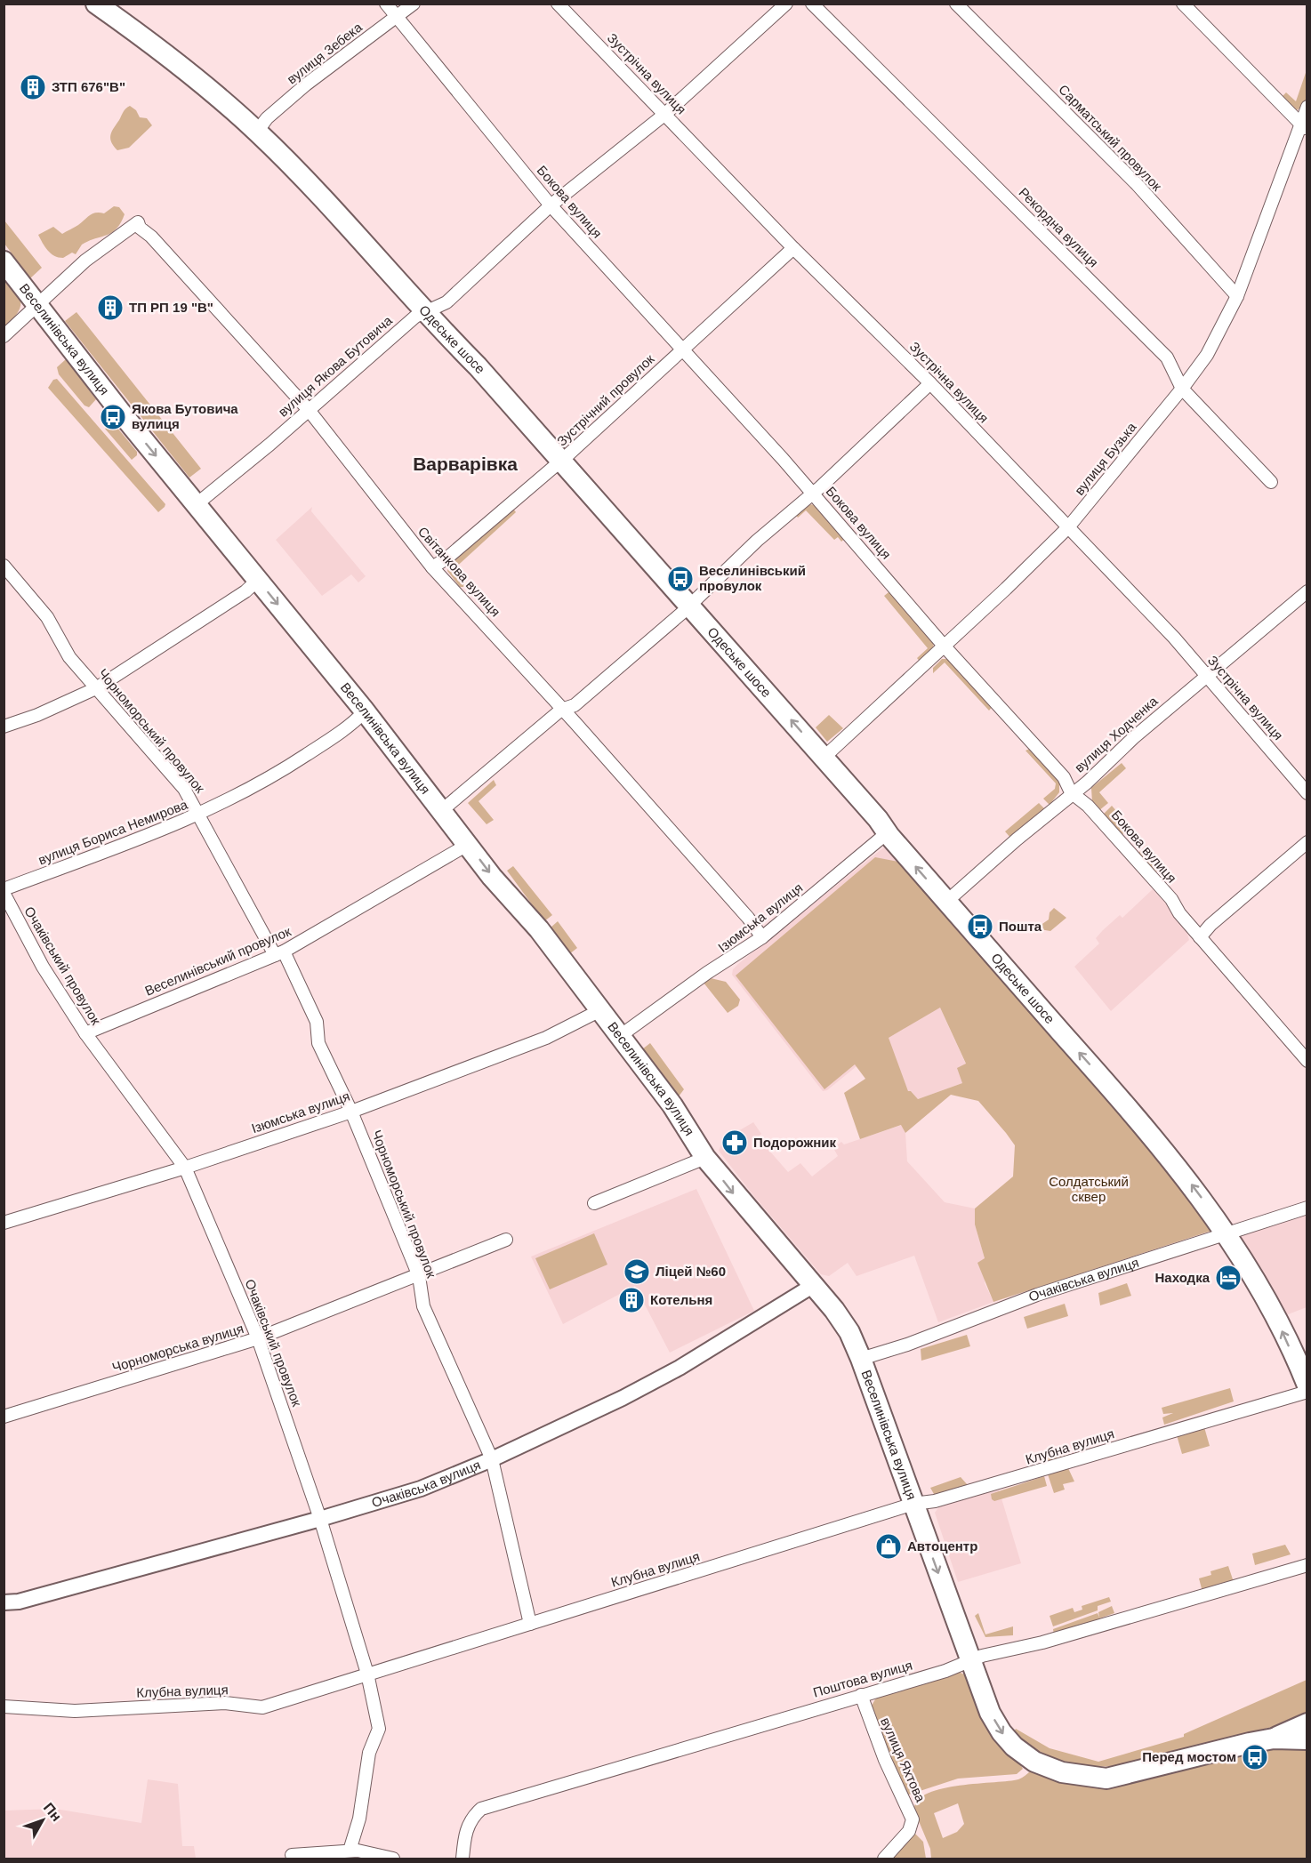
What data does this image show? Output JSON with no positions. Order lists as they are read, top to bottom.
{
  "streets": {
    "highway": ["Веселинівська вулиця", "Одеське шосе"],
    "street": [
      "вулиця Зебека",
      "Зустрічна вулиця",
      "Сарматський провулок",
      "Бокова вулиця",
      "Рекордна вулиця",
      "вулиця Якова Бутовича",
      "Зустрічний провулок",
      "вулиця Бузька",
      "Світанкова вулиця",
      "Чорноморський провулок",
      "вулиця Ходченка",
      "вулиця Бориса Немирова",
      "Ізюмська вулиця",
      "Веселинівський провулок",
      "Очаківський провулок",
      "Очаківська вулиця",
      "Чорноморська вулиця",
      "Клубна вулиця",
      "Поштова вулиця",
      "вулиця Яхтова"
    ]
  },
  "crossings": [
    ["вулиця Зебека", "Бокова вулиця"],
    ["вулиця Зебека", "Одеське шосе"],
    ["Зустрічна вулиця", "вулиця Якова Бутовича"],
    ["Зустрічна вулиця", "Зустрічний провулок"],
    ["Зустрічна вулиця", "вулиця Бузька"],
    ["Зустрічна вулиця", "вулиця Ходченка"],
    ["Сарматський провулок", "вулиця Бузька"],
    ["Бокова вулиця", "вулиця Якова Бутовича"],
    ["Бокова вулиця", "Зустрічний провулок"],
    ["Бокова вулиця", "вулиця Бузька"],
    ["Бокова вулиця", "вулиця Ходченка"],
    ["Рекордна вулиця", "вулиця Бузька"],
    ["Веселинівська вулиця", "вулиця Якова Бутовича"],
    ["Веселинівська вулиця", "Світанкова вулиця"],
    ["Веселинівська вулиця", "вулиця Бориса Немирова"],
    ["Веселинівська вулиця", "Ізюмська вулиця"],
    ["Веселинівська вулиця", "Веселинівський провулок"],
    ["Веселинівська вулиця", "Очаківська вулиця"],
    ["Веселинівська вулиця", "Клубна вулиця"],
    ["Веселинівська вулиця", "Поштова вулиця"],
    ["Одеське шосе", "вулиця Якова Бутовича"],
    ["Одеське шосе", "Зустрічний провулок"],
    ["Одеське шосе", "вулиця Бузька"],
    ["Одеське шосе", "вулиця Ходченка"],
    ["Одеське шосе", "Ізюмська вулиця"],
    ["Одеське шосе", "Очаківська вулиця"],
    ["вулиця Якова Бутовича", "Світанкова вулиця"],
    ["Зустрічний провулок", "Світанкова вулиця"],
    ["Світанкова вулиця", "Ізюмська вулиця"],
    ["Чорноморський провулок", "вулиця Бориса Немирова"],
    ["Чорноморський провулок", "Ізюмська вулиця"],
    ["Чорноморський провулок", "Веселинівський провулок"],
    ["Чорноморський провулок", "Очаківська вулиця"],
    ["Чорноморський провулок", "Чорноморська вулиця"],
    ["Чорноморський провулок", "Клубна вулиця"],
    ["вулиця Бориса Немирова", "Очаківський провулок"],
    ["Ізюмська вулиця", "Очаківський провулок"],
    ["Веселинівський провулок", "Очаківський провулок"],
    ["Очаківський провулок", "Очаківська вулиця"],
    ["Очаківський провулок", "Чорноморська вулиця"],
    ["Очаківський провулок", "Клубна вулиця"],
    ["Поштова вулиця", "вулиця Яхтова"]
  ],
  "one_way": ["Веселинівська вулиця", "Одеське шосе"],
  "districts": ["Варварівка"],
  "parks": ["Солдатський сквер"],
  "places": {
    "building": ["ЗТП 676\"В\"", "ТП РП 19 \"В\"", "Котельня"],
    "bus stop": [
      "Якова Бутовича вулиця",
      "Веселинівський провулок",
      "Пошта",
      "Перед мостом"
    ],
    "pharmacy": ["Подорожник"],
    "school or university": ["Ліцей №60"],
    "hotel": ["Находка"],
    "shop": ["Автоцентр"]
  },
  "north": "top right"
}
